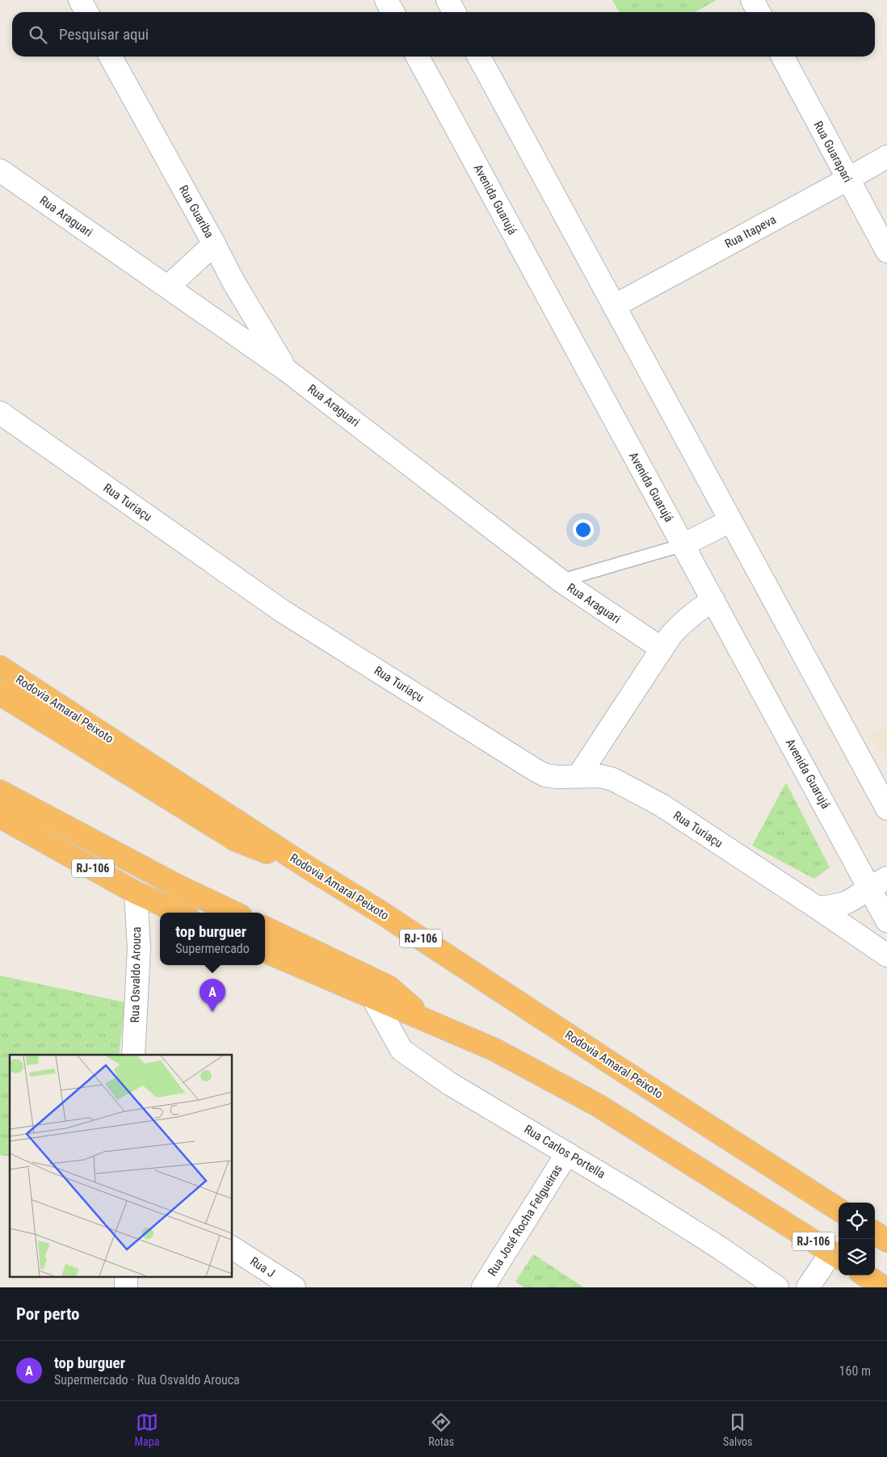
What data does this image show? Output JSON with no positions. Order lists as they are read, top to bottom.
{
  "streets": {
    "highway": ["Rodovia Amaral Peixoto", "RJ-106"],
    "street": [
      "Rua Guarapari",
      "Avenida Guarujá",
      "Rua Guariba",
      "Rua Araguari",
      "Rua Itapeva",
      "Rua Turiaçu",
      "Rua Osvaldo Arouca",
      "Rua Carlos Portella",
      "Rua José Rocha Felgueiras",
      "Rua J"
    ]
  },
  "crossings": [
    ["Rua Guarapari", "Rua Itapeva"],
    ["Rua Guariba", "Rua Araguari"],
    ["RJ-106", "Rua Osvaldo Arouca"],
    ["RJ-106", "Rua Carlos Portella"],
    ["Rua Carlos Portella", "Rua José Rocha Felgueiras"]
  ],
  "page": {
    "search": "Pesquisar aqui",
    "popup": ["top burguer", "Supermercado"],
    "pins": "A",
    "heading": "Por perto",
    "list": [
      {
        "mark": "A",
        "name": "top burguer",
        "note": "Supermercado · Rua Osvaldo Arouca",
        "value": "160 m"
      }
    ],
    "nav": ["Mapa", "Rotas", "Salvos"]
  }
}
